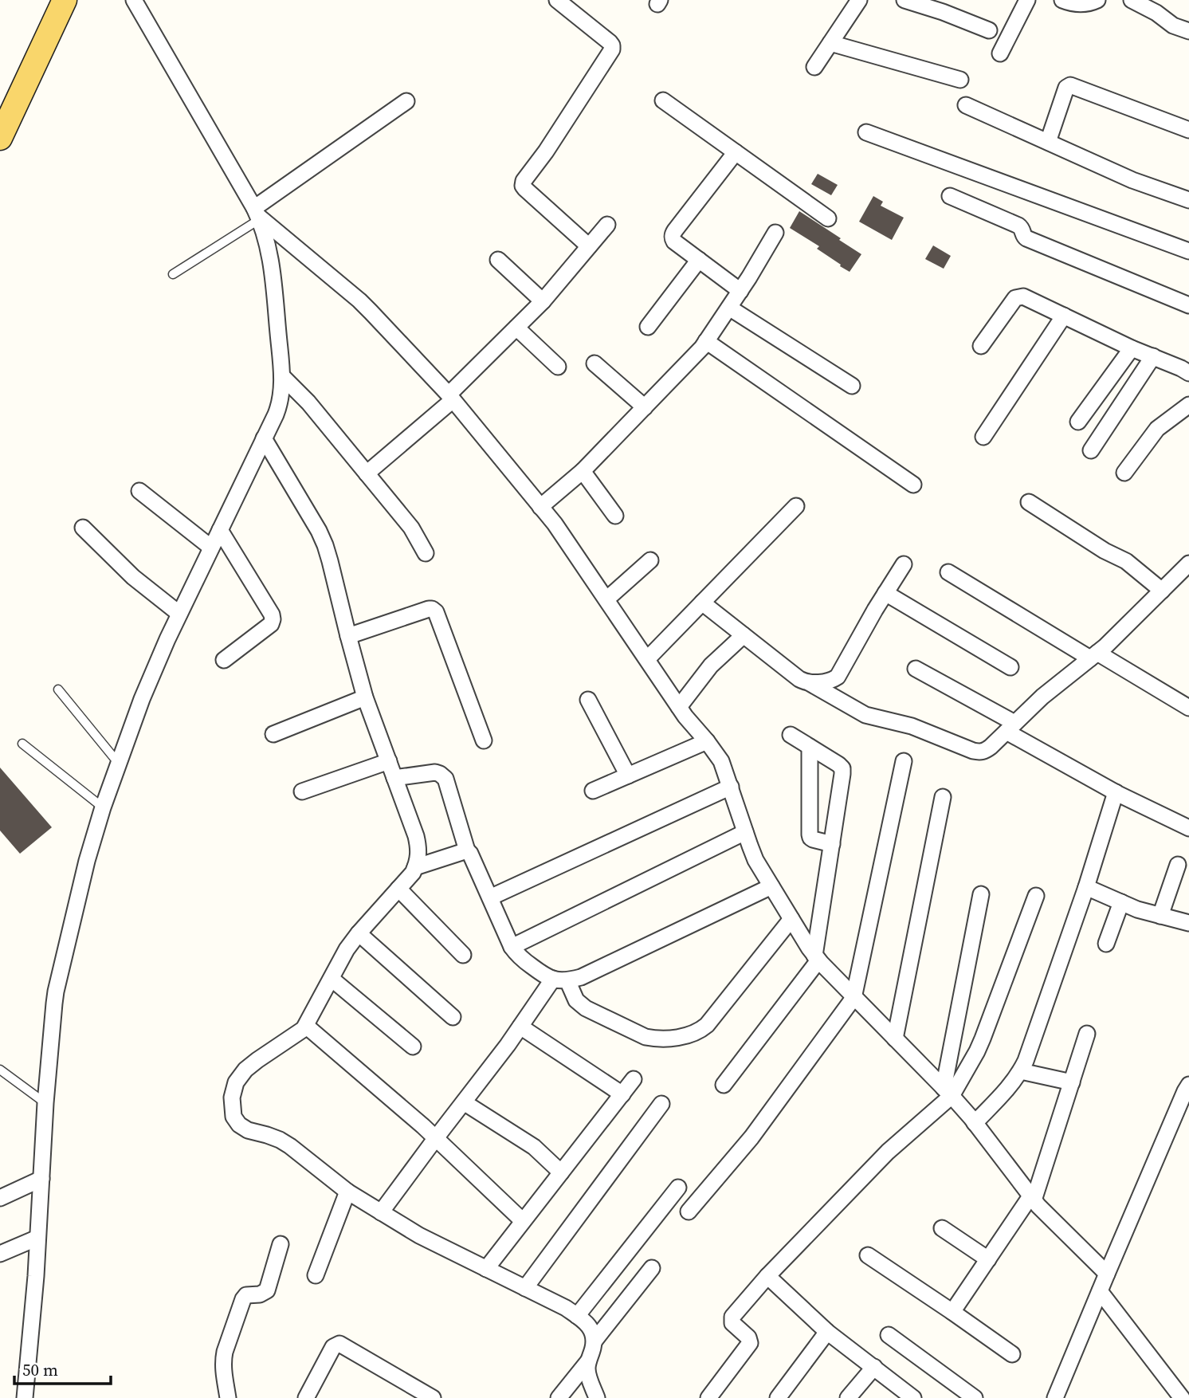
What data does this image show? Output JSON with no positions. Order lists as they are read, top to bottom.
{
  "scale_bar": "50 m"
}
